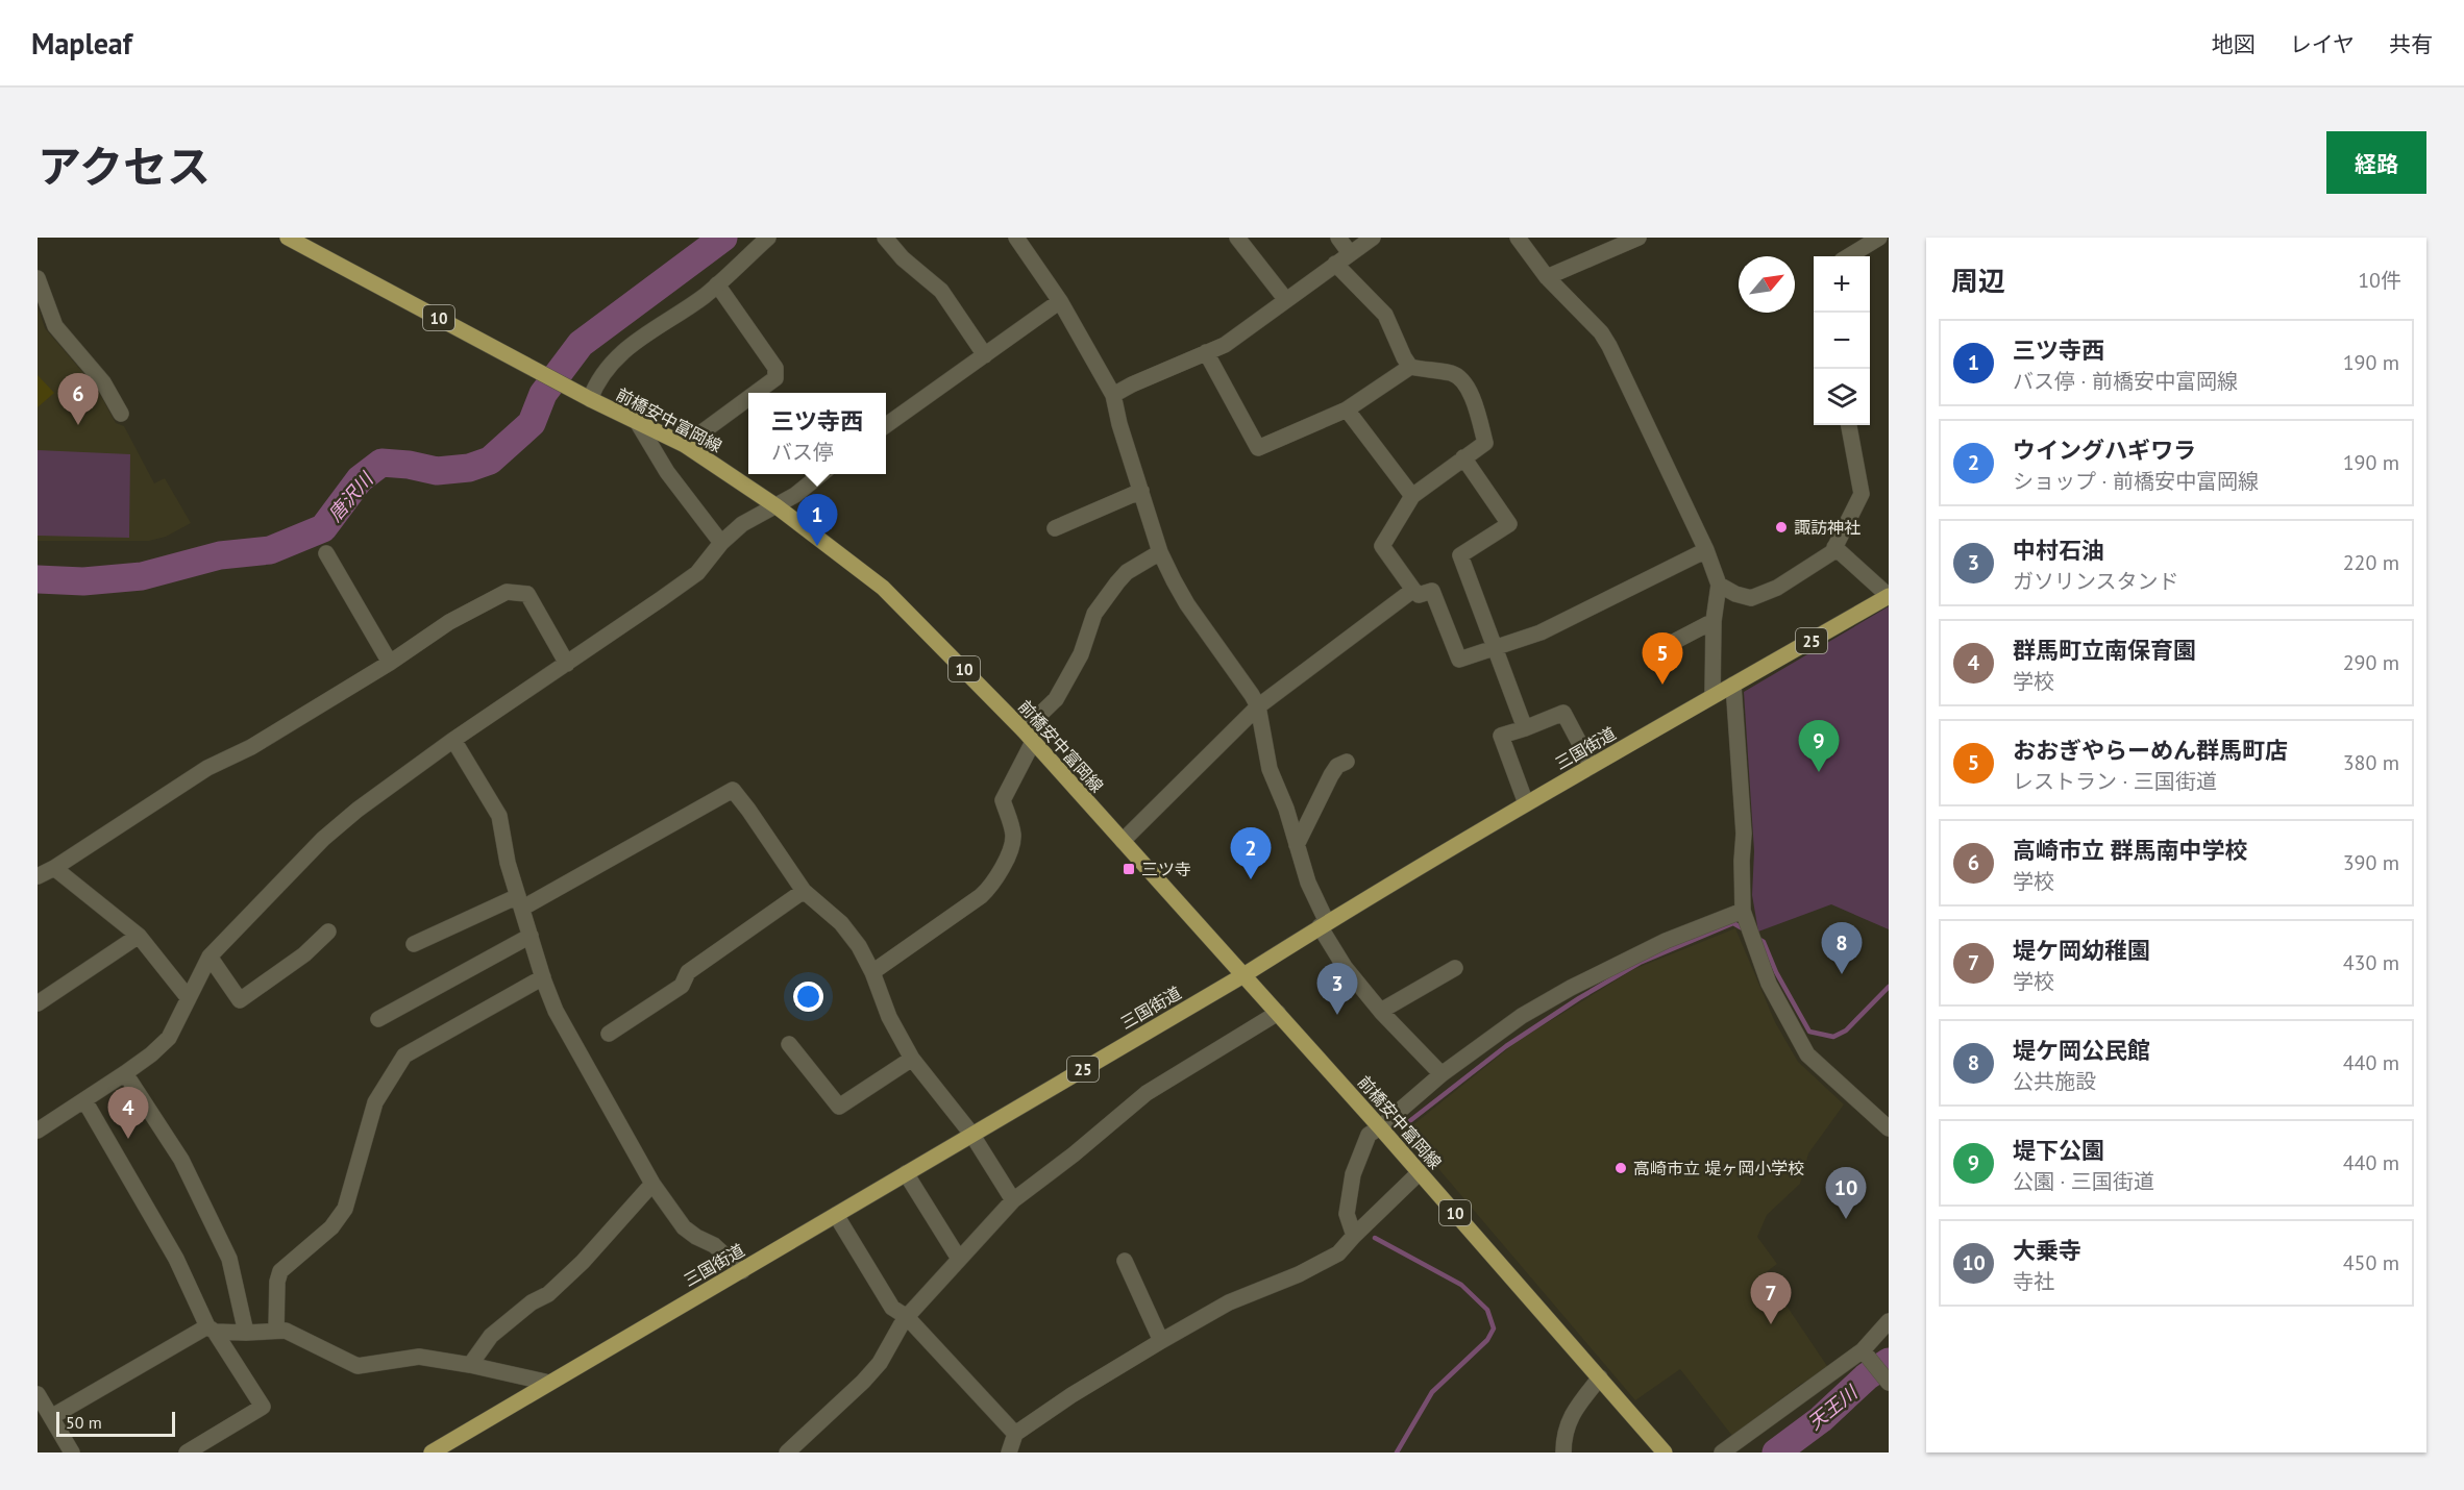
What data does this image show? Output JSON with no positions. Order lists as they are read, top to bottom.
{
  "streets": {
    "main road": [
      "10",
      "前橋安中富岡線",
      "25",
      "三国街道"
    ]
  },
  "crossings": [
    ["前橋安中富岡線", "三国街道"]
  ],
  "water": ["唐沢川", "天王川"],
  "places": {
    "other": ["諏訪神社", "高崎市立 堤ヶ岡小学校"],
    "transit": ["三ツ寺"]
  },
  "scale_bar": "50 m",
  "north": "top right",
  "page": {
    "header": "Mapleaf",
    "nav": ["地図", "レイヤ", "共有"],
    "title": "アクセス",
    "buttons": "経路",
    "heading": ["周辺", "10件"],
    "map_buttons": ["+", "−"],
    "list": [
      {
        "mark": "1",
        "name": "三ツ寺西",
        "note": "バス停 · 前橋安中富岡線",
        "value": "190 m"
      },
      {
        "mark": "2",
        "name": "ウイングハギワラ",
        "note": "ショップ · 前橋安中富岡線",
        "value": "190 m"
      },
      {
        "mark": "3",
        "name": "中村石油",
        "note": "ガソリンスタンド",
        "value": "220 m"
      },
      {
        "mark": "4",
        "name": "群馬町立南保育園",
        "note": "学校",
        "value": "290 m"
      },
      {
        "mark": "5",
        "name": "おおぎやらーめん群馬町店",
        "note": "レストラン · 三国街道",
        "value": "380 m"
      },
      {
        "mark": "6",
        "name": "高崎市立 群馬南中学校",
        "note": "学校",
        "value": "390 m"
      },
      {
        "mark": "7",
        "name": "堤ケ岡幼稚園",
        "note": "学校",
        "value": "430 m"
      },
      {
        "mark": "8",
        "name": "堤ケ岡公民館",
        "note": "公共施設",
        "value": "440 m"
      },
      {
        "mark": "9",
        "name": "堤下公園",
        "note": "公園 · 三国街道",
        "value": "440 m"
      },
      {
        "mark": "10",
        "name": "大乗寺",
        "note": "寺社",
        "value": "450 m"
      }
    ],
    "pins": [
      "6",
      "1",
      "5",
      "9",
      "2",
      "8",
      "3",
      "4",
      "10",
      "7"
    ],
    "popup": ["三ツ寺西", "バス停"],
    "scale": "50 m"
  }
}
